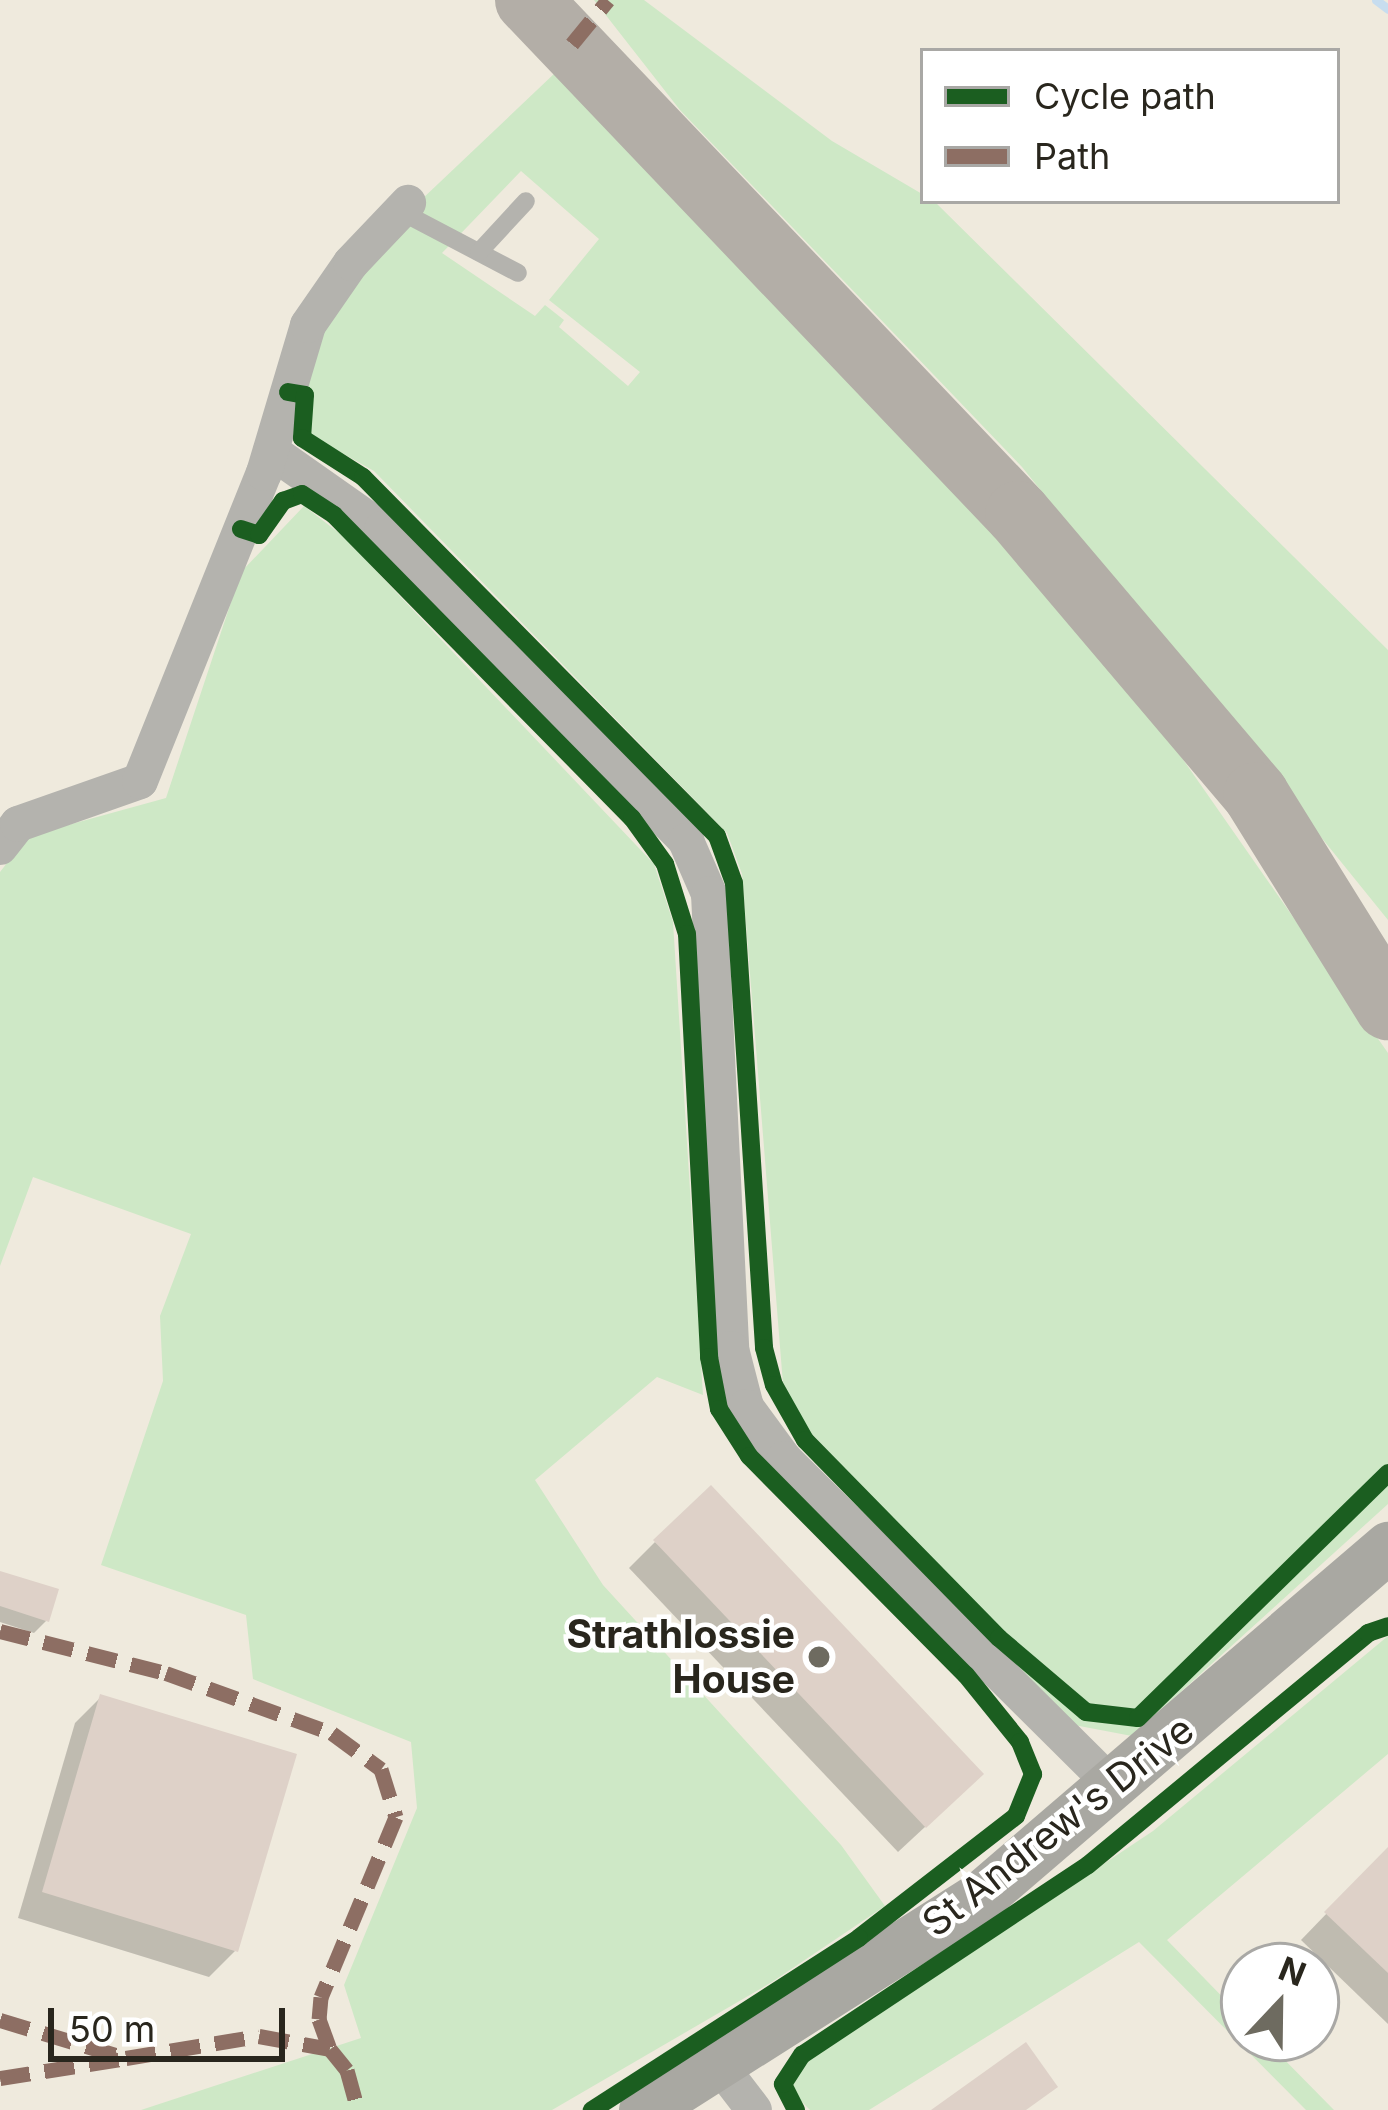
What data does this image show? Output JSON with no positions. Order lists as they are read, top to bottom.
{
  "streets": {
    "street": ["St Andrew's Drive"]
  },
  "places": ["Strathlossie House"],
  "legend": ["Cycle path", "Path"],
  "scale_bar": "50 m",
  "north": "top"
}
